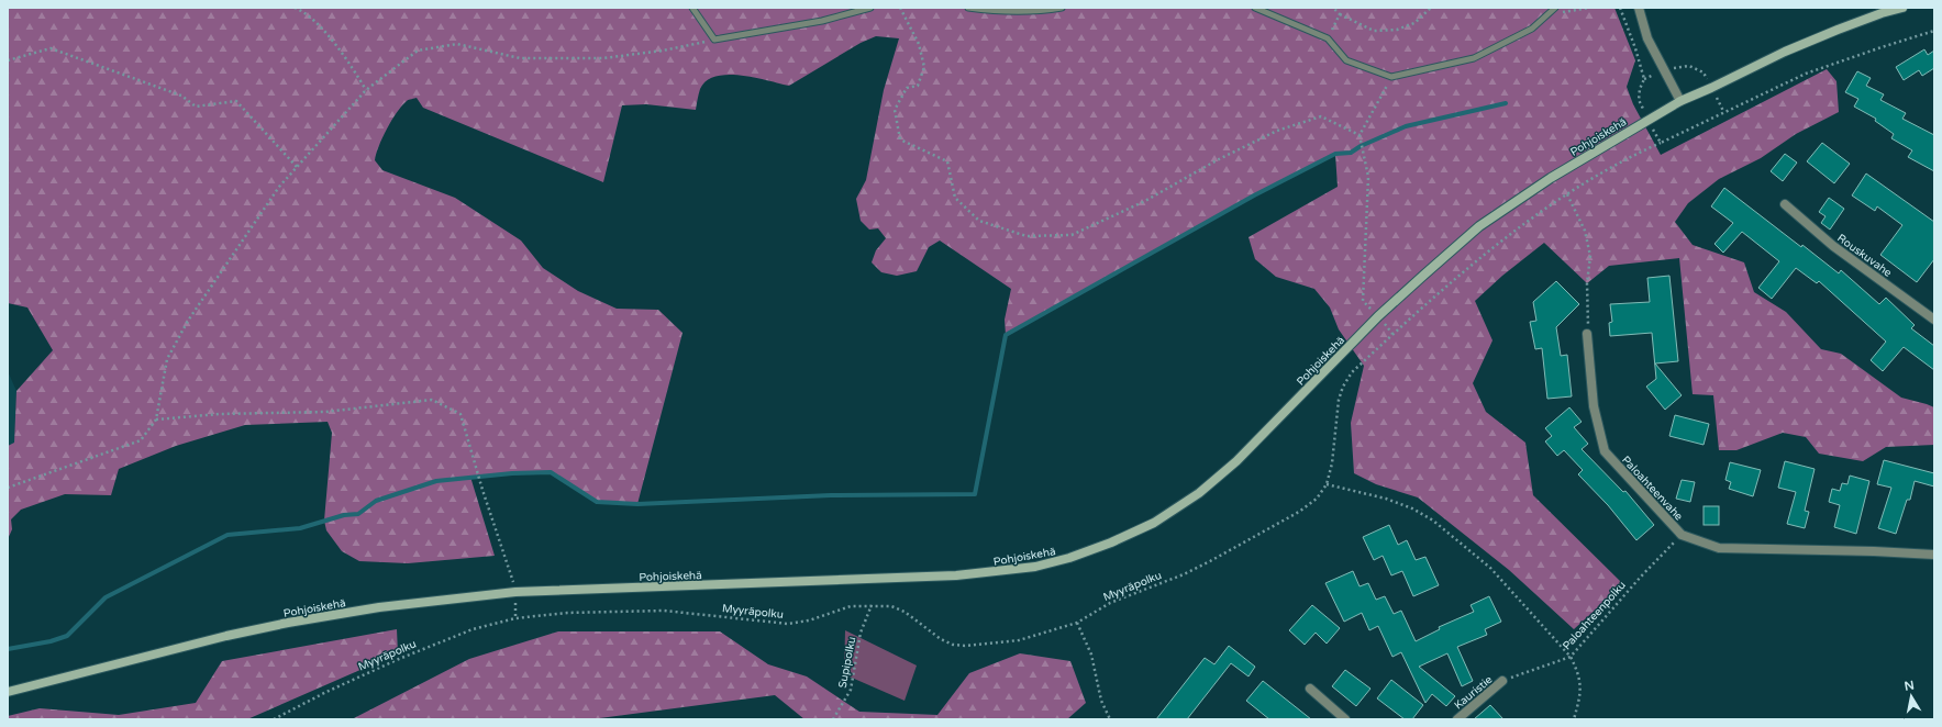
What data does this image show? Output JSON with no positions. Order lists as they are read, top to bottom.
{
  "streets": {
    "main road": ["Pohjoiskehä"],
    "street": ["Rouskuvahe", "Paloahteenvahe", "Kauristie"],
    "path": ["Myyräpolku", "Paloahteenpolku", "Supipolku"]
  },
  "crossings": [
    ["Paloahteenvahe", "Paloahteenpolku"],
    ["Myyräpolku", "Supipolku"],
    ["Paloahteenpolku", "Kauristie"]
  ],
  "north": "top"
}
